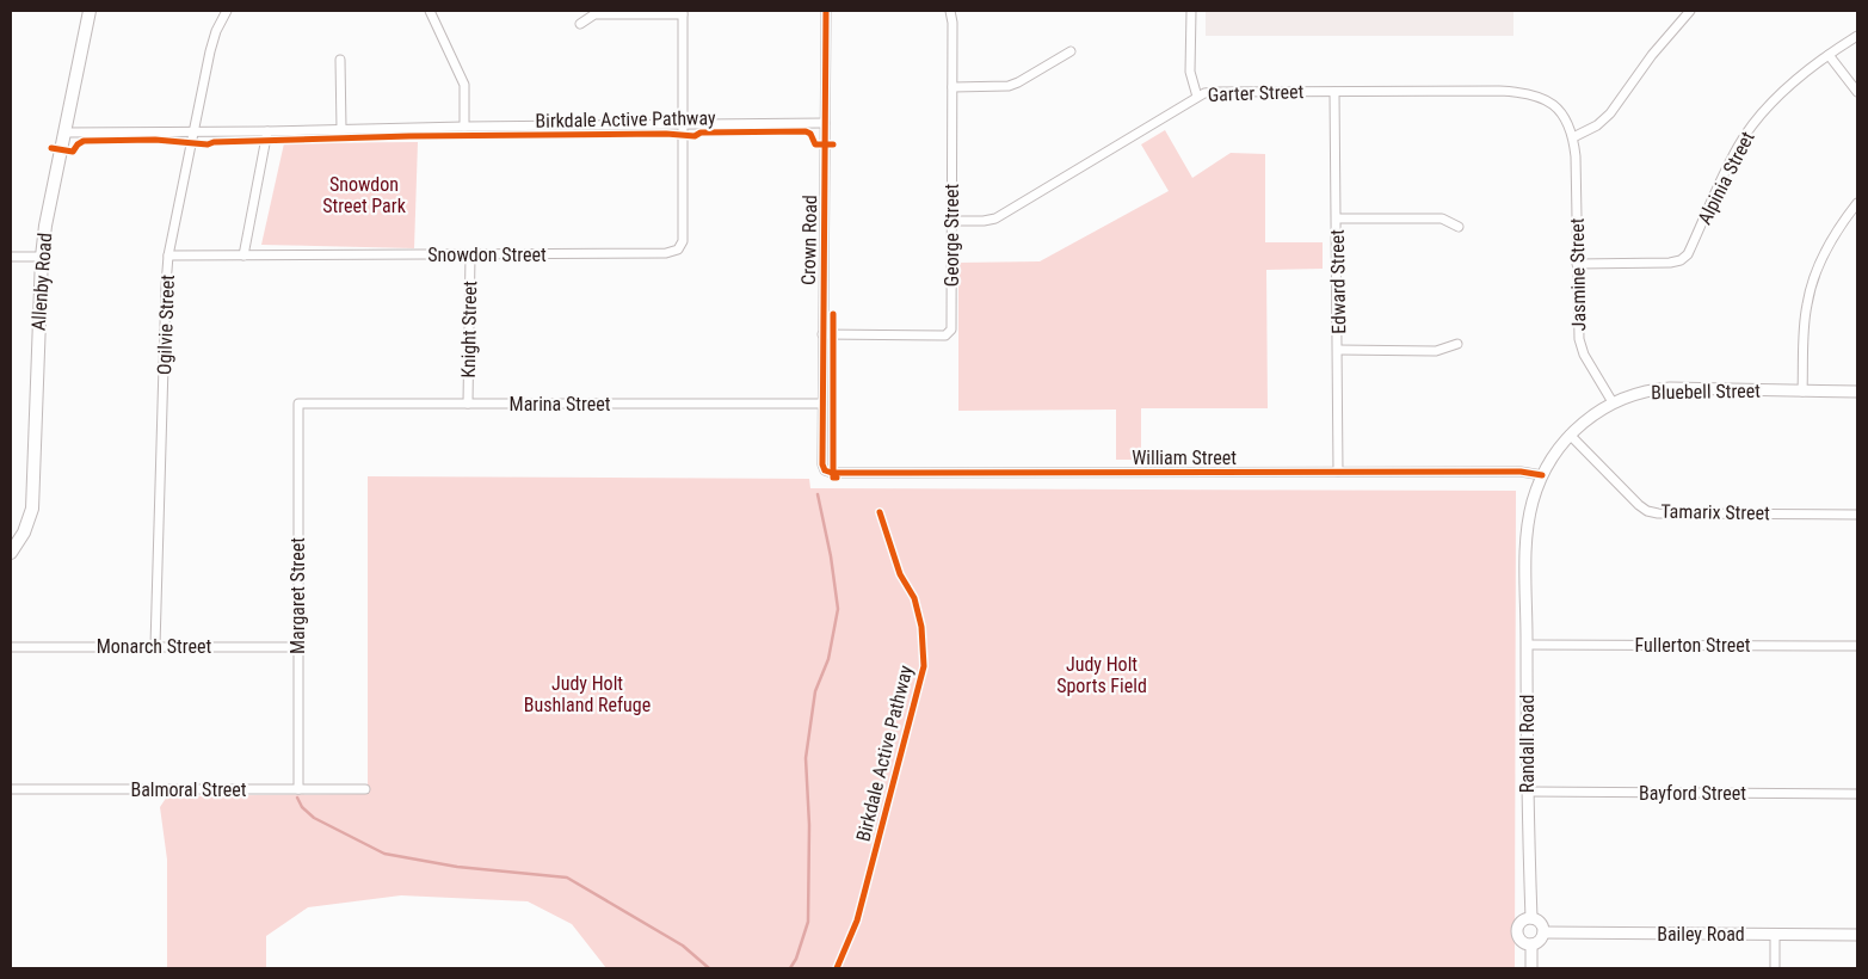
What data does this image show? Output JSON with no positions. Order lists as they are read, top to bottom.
{
  "streets": {
    "main road": ["Allenby Road"],
    "street": [
      "Garter Street",
      "Alpinia Street",
      "George Street",
      "Crown Road",
      "Snowdon Street",
      "Jasmine Street",
      "Edward Street",
      "Ogilvie Street",
      "Knight Street",
      "Bluebell Street",
      "Marina Street",
      "William Street",
      "Tamarix Street",
      "Margaret Street",
      "Fullerton Street",
      "Monarch Street",
      "Randall Road",
      "Balmoral Street",
      "Bayford Street",
      "Bailey Road"
    ],
    "cycle path": ["Birkdale Active Pathway"]
  },
  "crossings": [
    ["Garter Street", "George Street"],
    ["Garter Street", "Jasmine Street"],
    ["Garter Street", "Edward Street"],
    ["Alpinia Street", "Jasmine Street"],
    ["George Street", "Crown Road"],
    ["Crown Road", "Marina Street"],
    ["Crown Road", "William Street"],
    ["Snowdon Street", "Ogilvie Street"],
    ["Snowdon Street", "Knight Street"],
    ["Jasmine Street", "Bluebell Street"],
    ["Edward Street", "William Street"],
    ["Ogilvie Street", "Monarch Street"],
    ["Knight Street", "Marina Street"],
    ["Bluebell Street", "William Street"],
    ["Bluebell Street", "Tamarix Street"],
    ["Bluebell Street", "Randall Road"],
    ["Marina Street", "Margaret Street"],
    ["Margaret Street", "Monarch Street"],
    ["Margaret Street", "Balmoral Street"],
    ["Fullerton Street", "Randall Road"],
    ["Randall Road", "Bayford Street"],
    ["Randall Road", "Bailey Road"]
  ],
  "parks": ["Snowdon Street Park", "Judy Holt Sports Field", "Judy Holt Bushland Refuge"]
}
